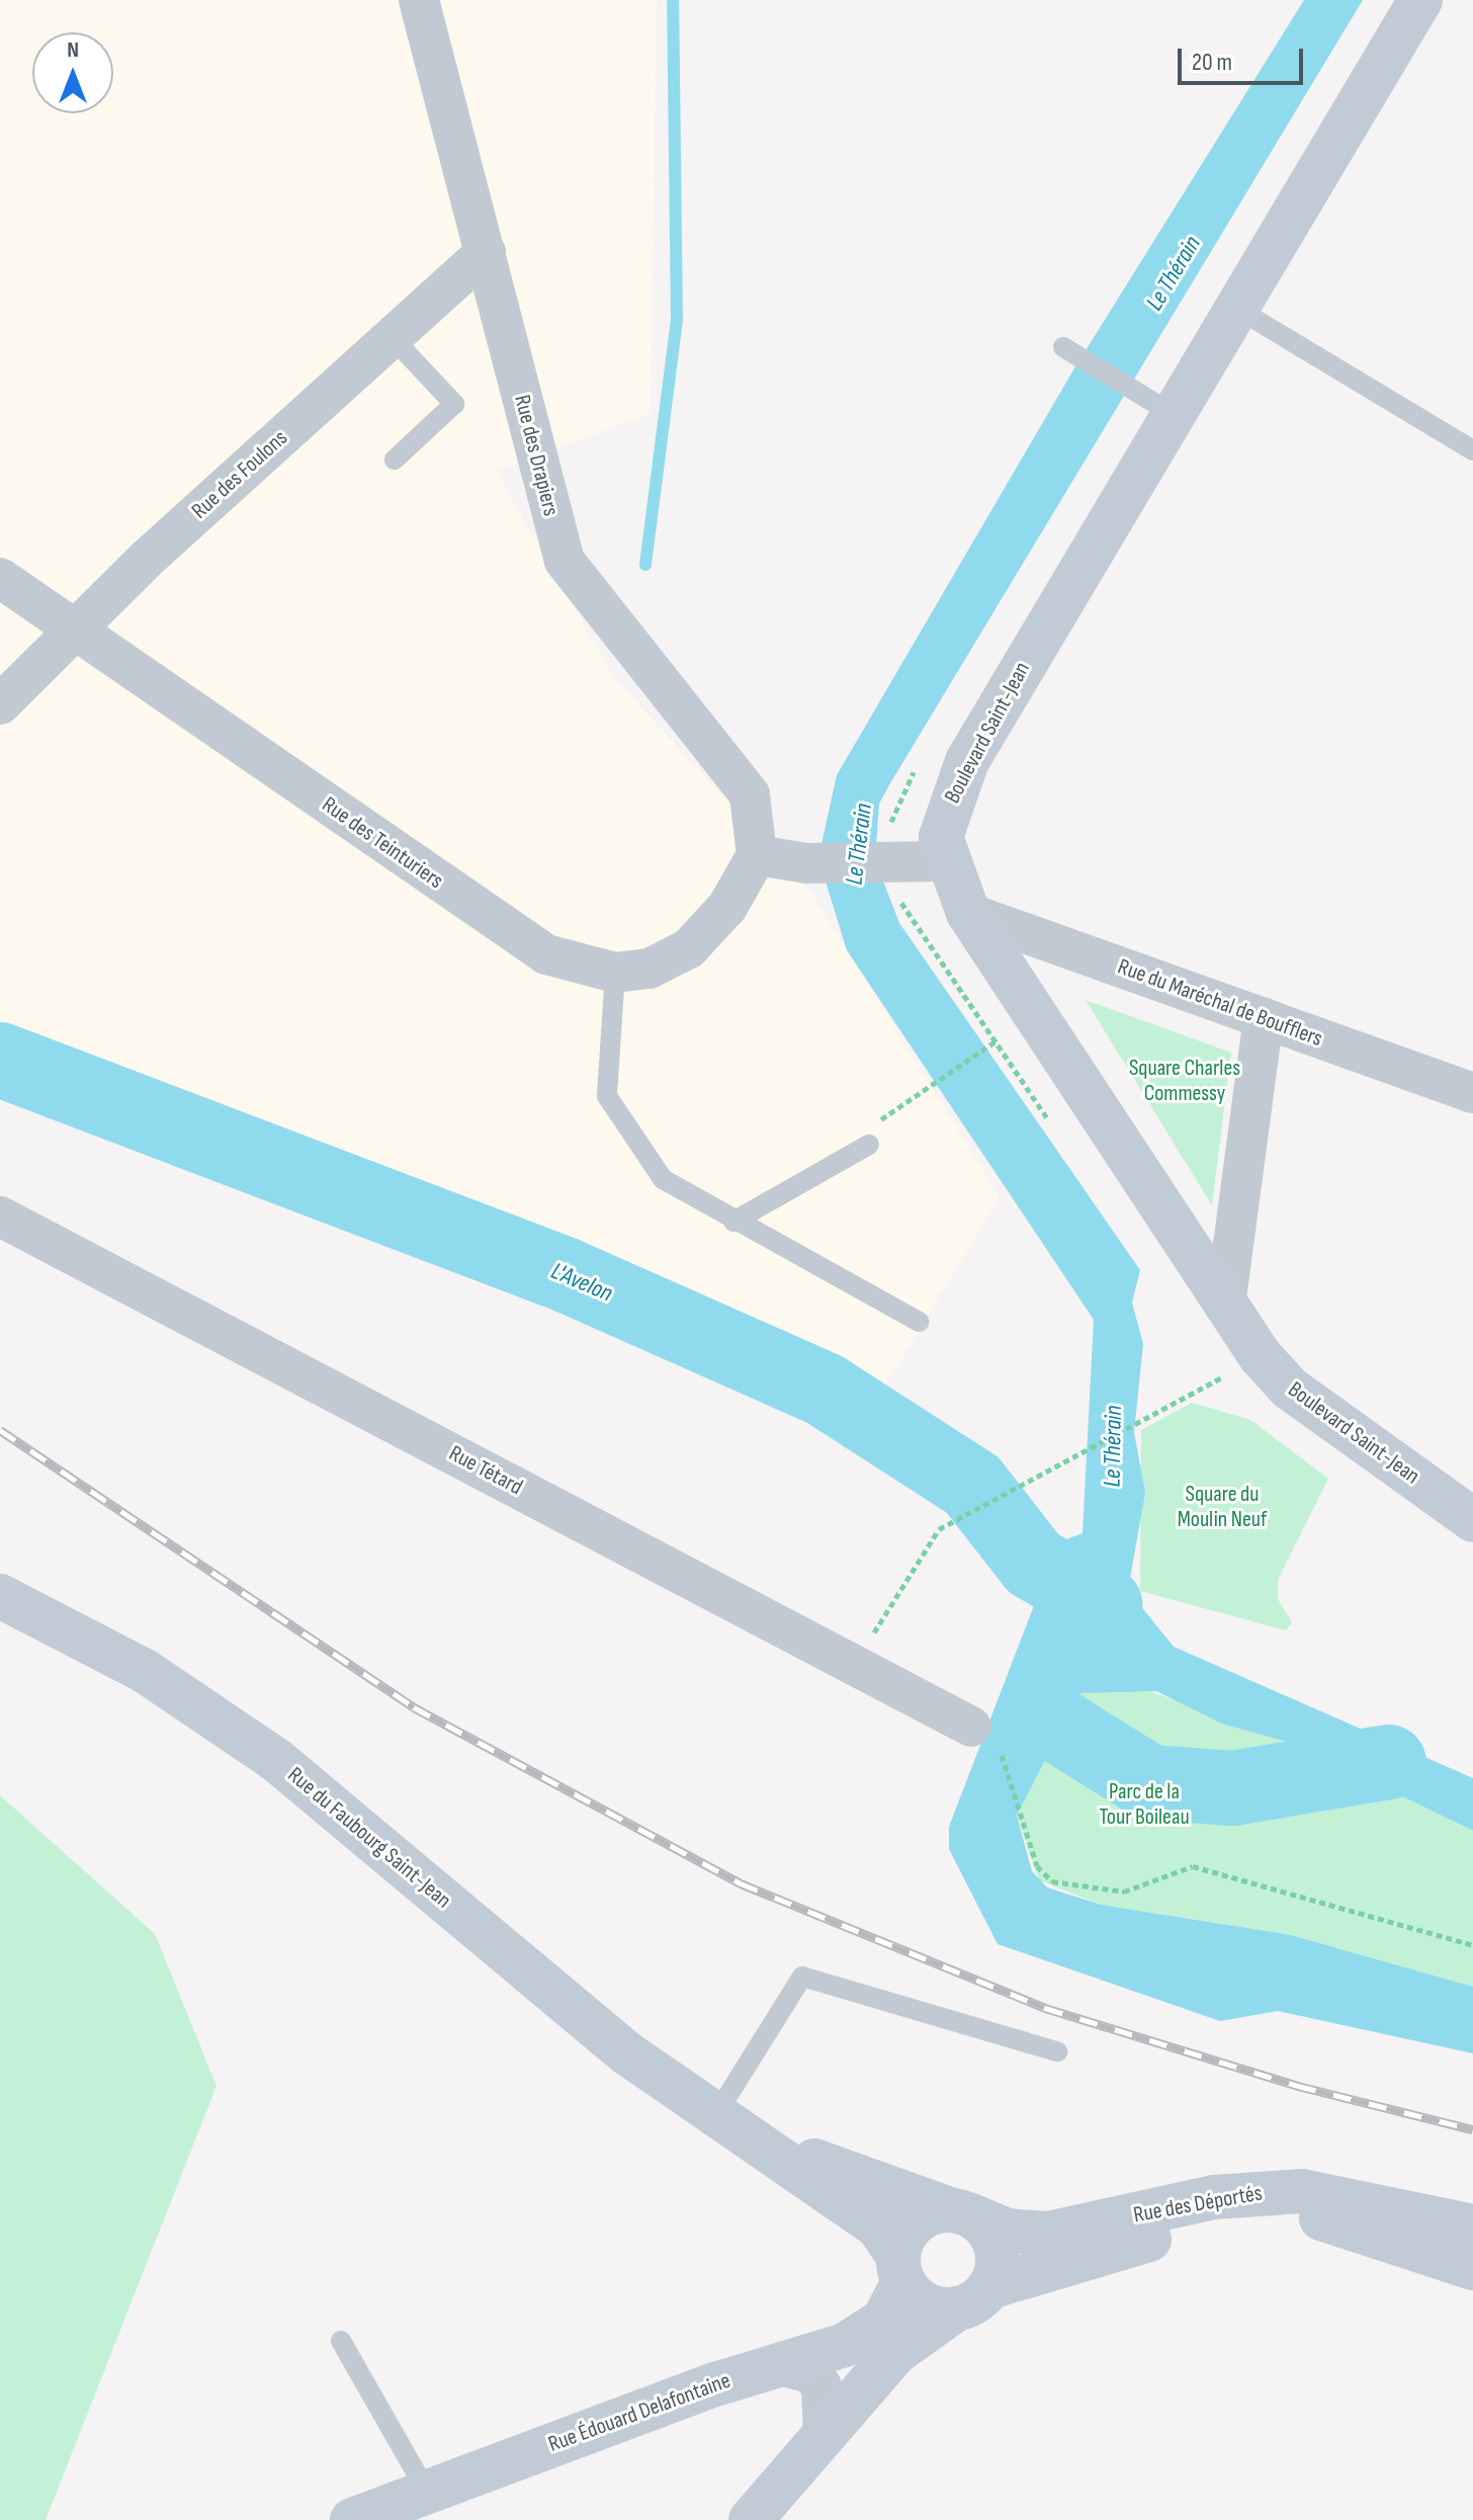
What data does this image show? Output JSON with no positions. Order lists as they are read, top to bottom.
{
  "streets": {
    "main road": [
      "Boulevard Saint-Jean",
      "Rue du Faubourg Saint-Jean",
      "Rue des Déportés",
      "Rue Édouard Delafontaine"
    ],
    "street": [
      "Rue des Drapiers",
      "Rue des Foulons",
      "Rue des Teinturiers",
      "Rue du Maréchal de Boufflers",
      "Rue Tétard"
    ]
  },
  "crossings": [
    ["Rue des Drapiers", "Rue des Foulons"],
    ["Rue des Drapiers", "Rue des Teinturiers"],
    ["Rue des Foulons", "Rue des Teinturiers"],
    ["Boulevard Saint-Jean", "Rue du Maréchal de Boufflers"],
    ["Rue du Faubourg Saint-Jean", "Rue des Déportés"],
    ["Rue du Faubourg Saint-Jean", "Rue Édouard Delafontaine"],
    ["Rue des Déportés", "Rue Édouard Delafontaine"]
  ],
  "water": ["Le Thérain", "L'Avelon"],
  "parks": ["Square Charles Commessy", "Square du Moulin Neuf", "Parc de la Tour Boileau"],
  "scale_bar": "20 m",
  "north": "top"
}
